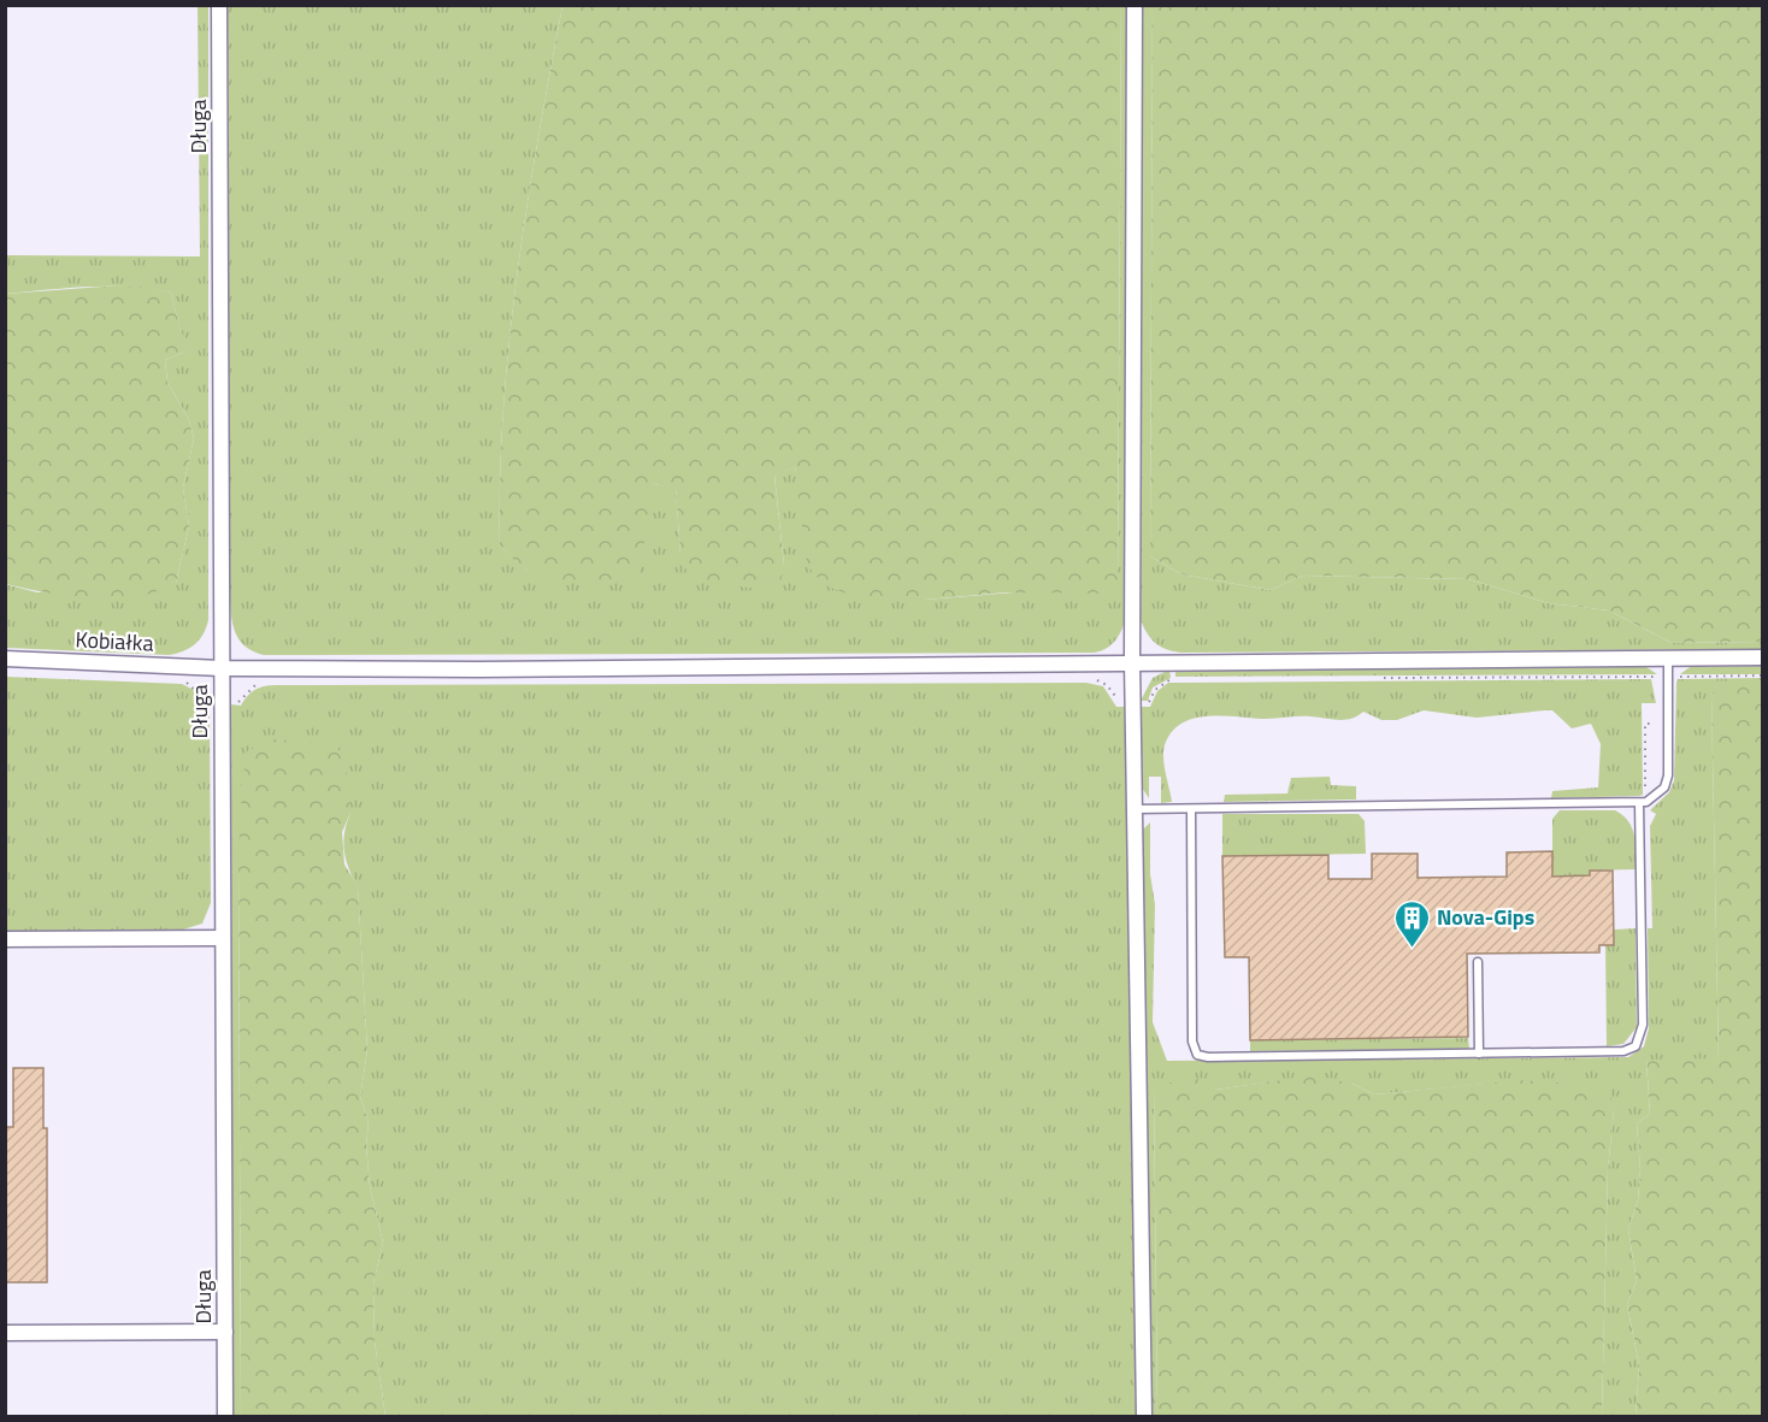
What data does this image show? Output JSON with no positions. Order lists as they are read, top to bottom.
{
  "streets": {
    "street": ["Długa", "Kobiałka"]
  },
  "crossings": [
    ["Długa", "Kobiałka"]
  ],
  "places": {
    "building": ["Nova-Gips"]
  }
}
